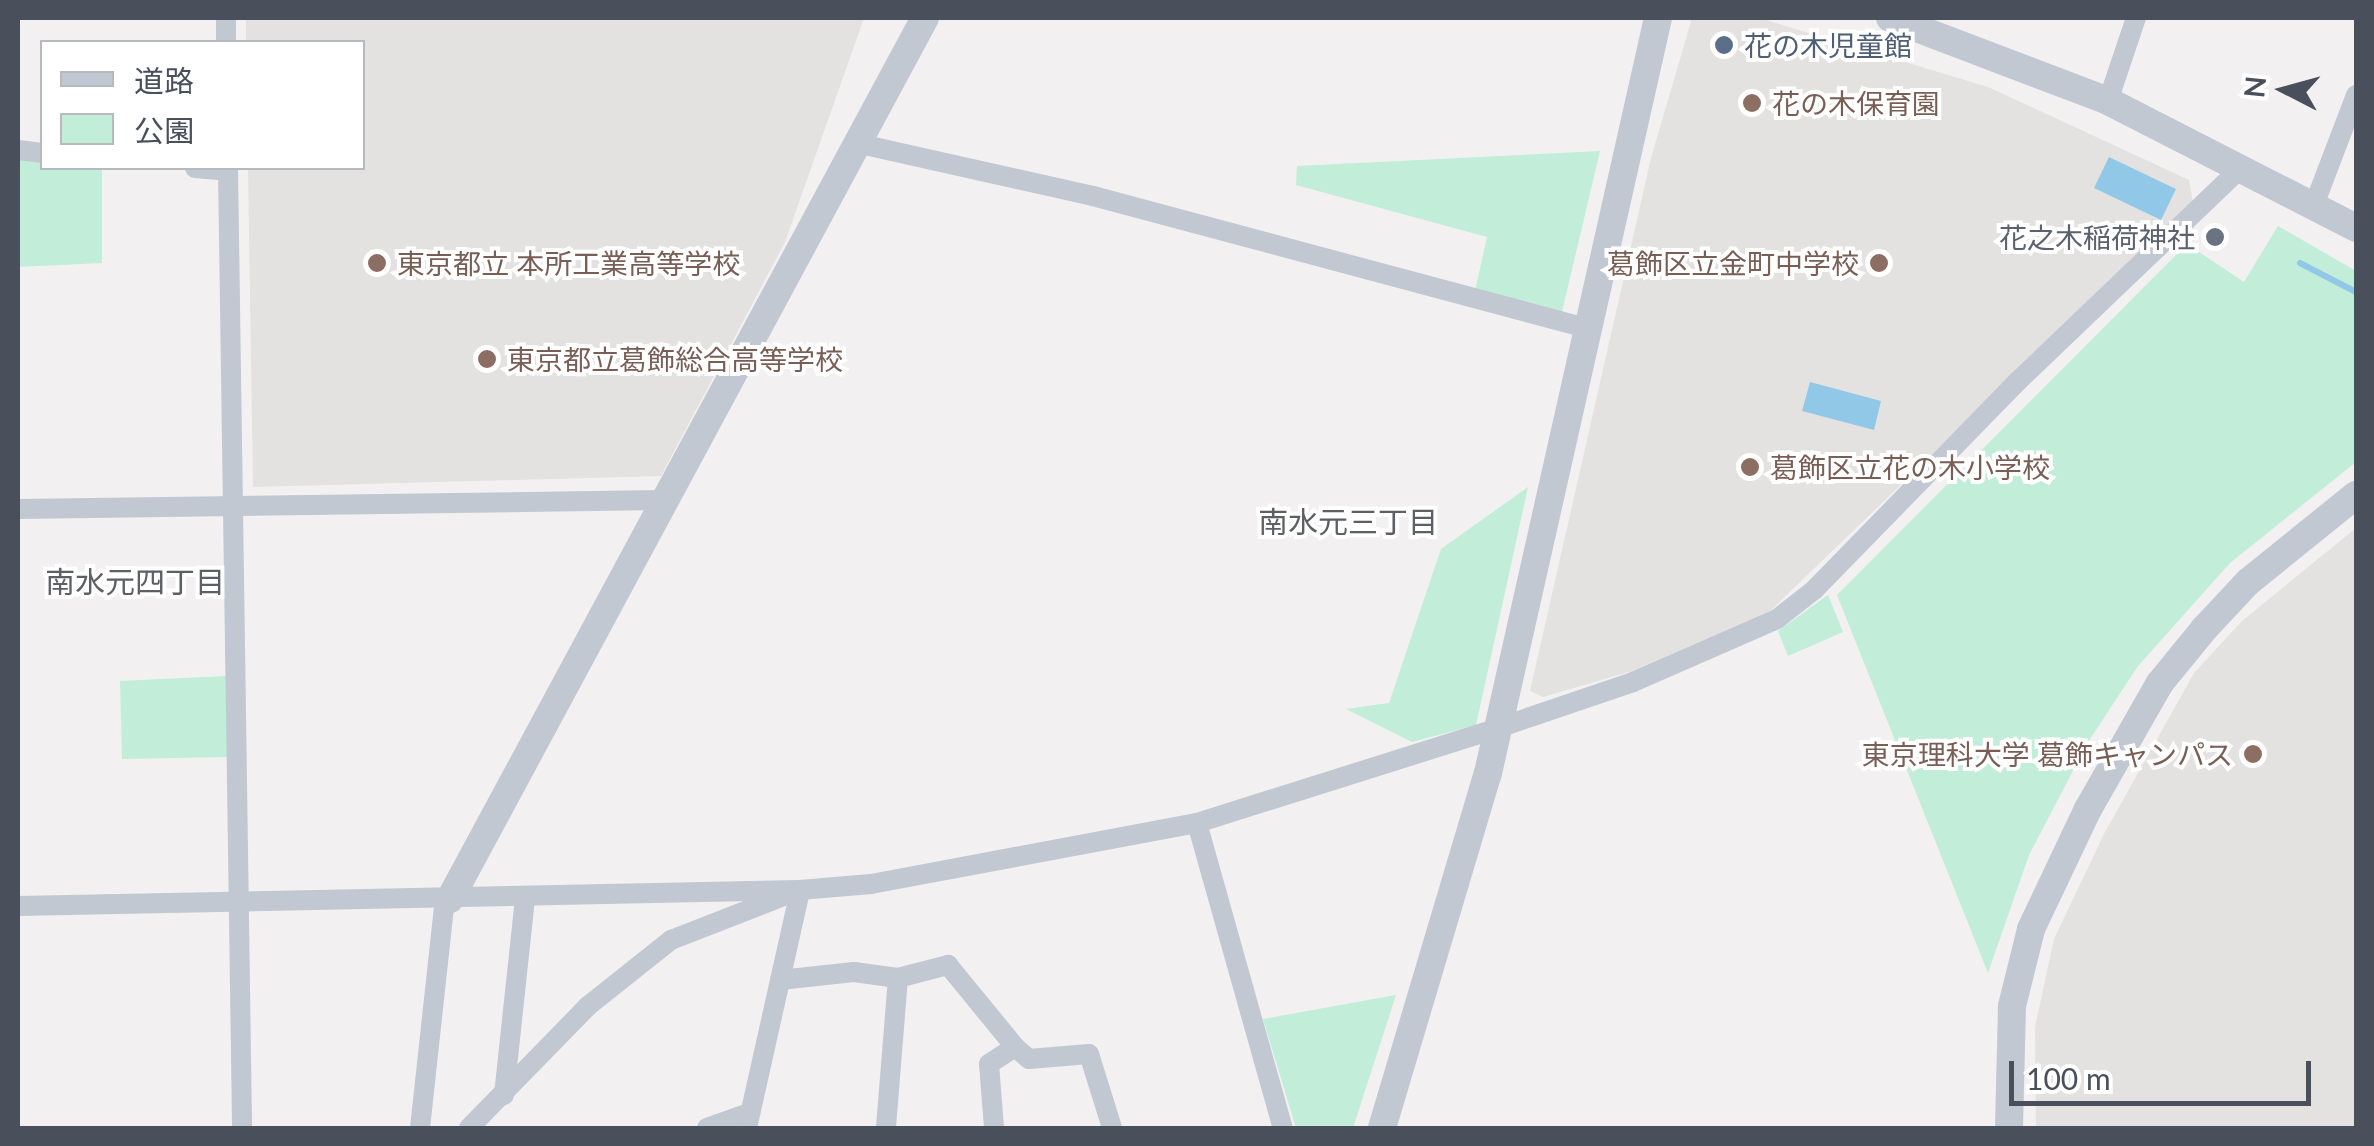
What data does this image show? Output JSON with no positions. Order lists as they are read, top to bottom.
{
  "districts": ["南水元三丁目", "南水元四丁目"],
  "places": [
    "花の木児童館",
    "花の木保育園",
    "花之木稲荷神社",
    "東京都立 本所工業高等学校",
    "葛飾区立金町中学校",
    "東京都立葛飾総合高等学校",
    "葛飾区立花の木小学校",
    "東京理科大学 葛飾キャンパス"
  ],
  "legend": ["道路", "公園"],
  "scale_bar": "100 m",
  "north": "left"
}
